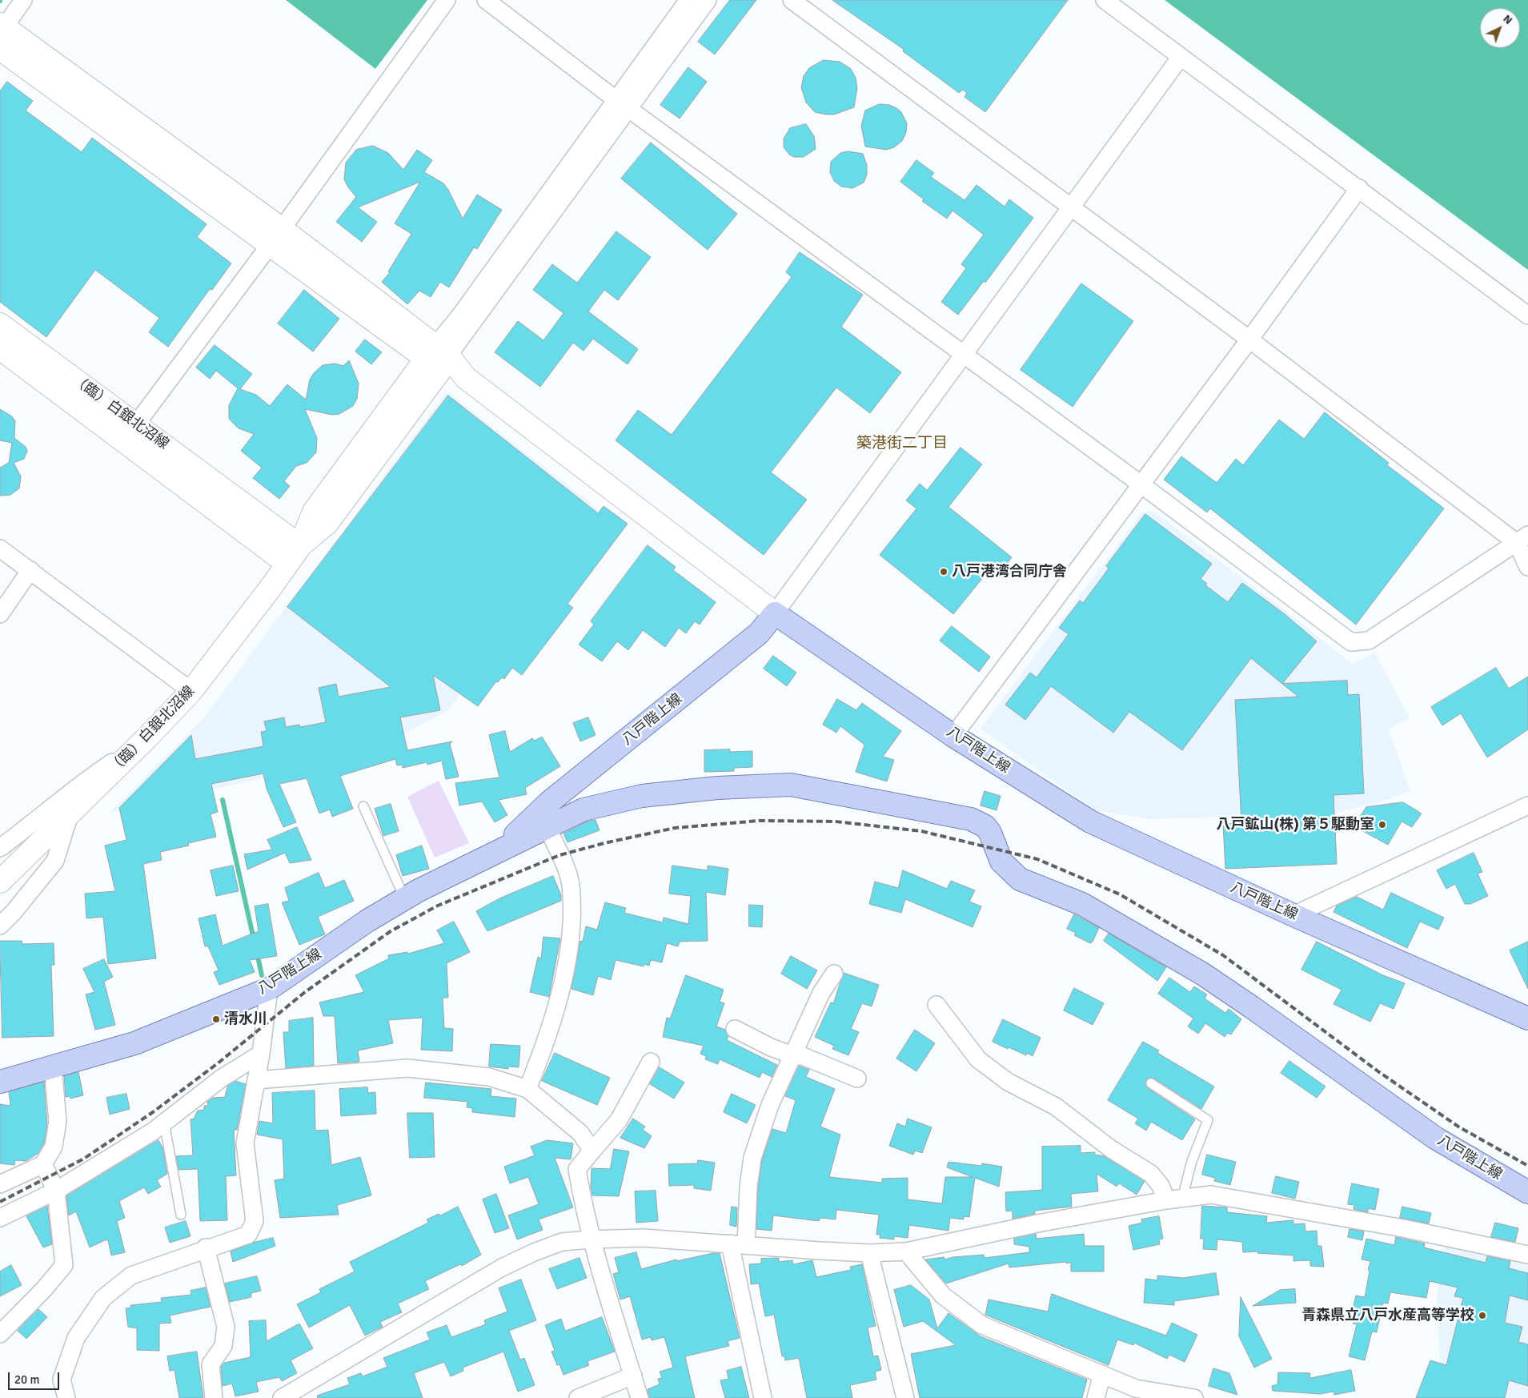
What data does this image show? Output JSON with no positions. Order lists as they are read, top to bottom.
{
  "streets": {
    "main road": ["八戸階上線"],
    "street": ["（臨）白銀北沼線"]
  },
  "districts": ["築港街二丁目"],
  "places": [
    "八戸港湾合同庁舎",
    "八戸鉱山(株) 第５駆動室",
    "清水川",
    "青森県立八戸水産高等学校"
  ],
  "scale_bar": "20 m",
  "north": "top right"
}
